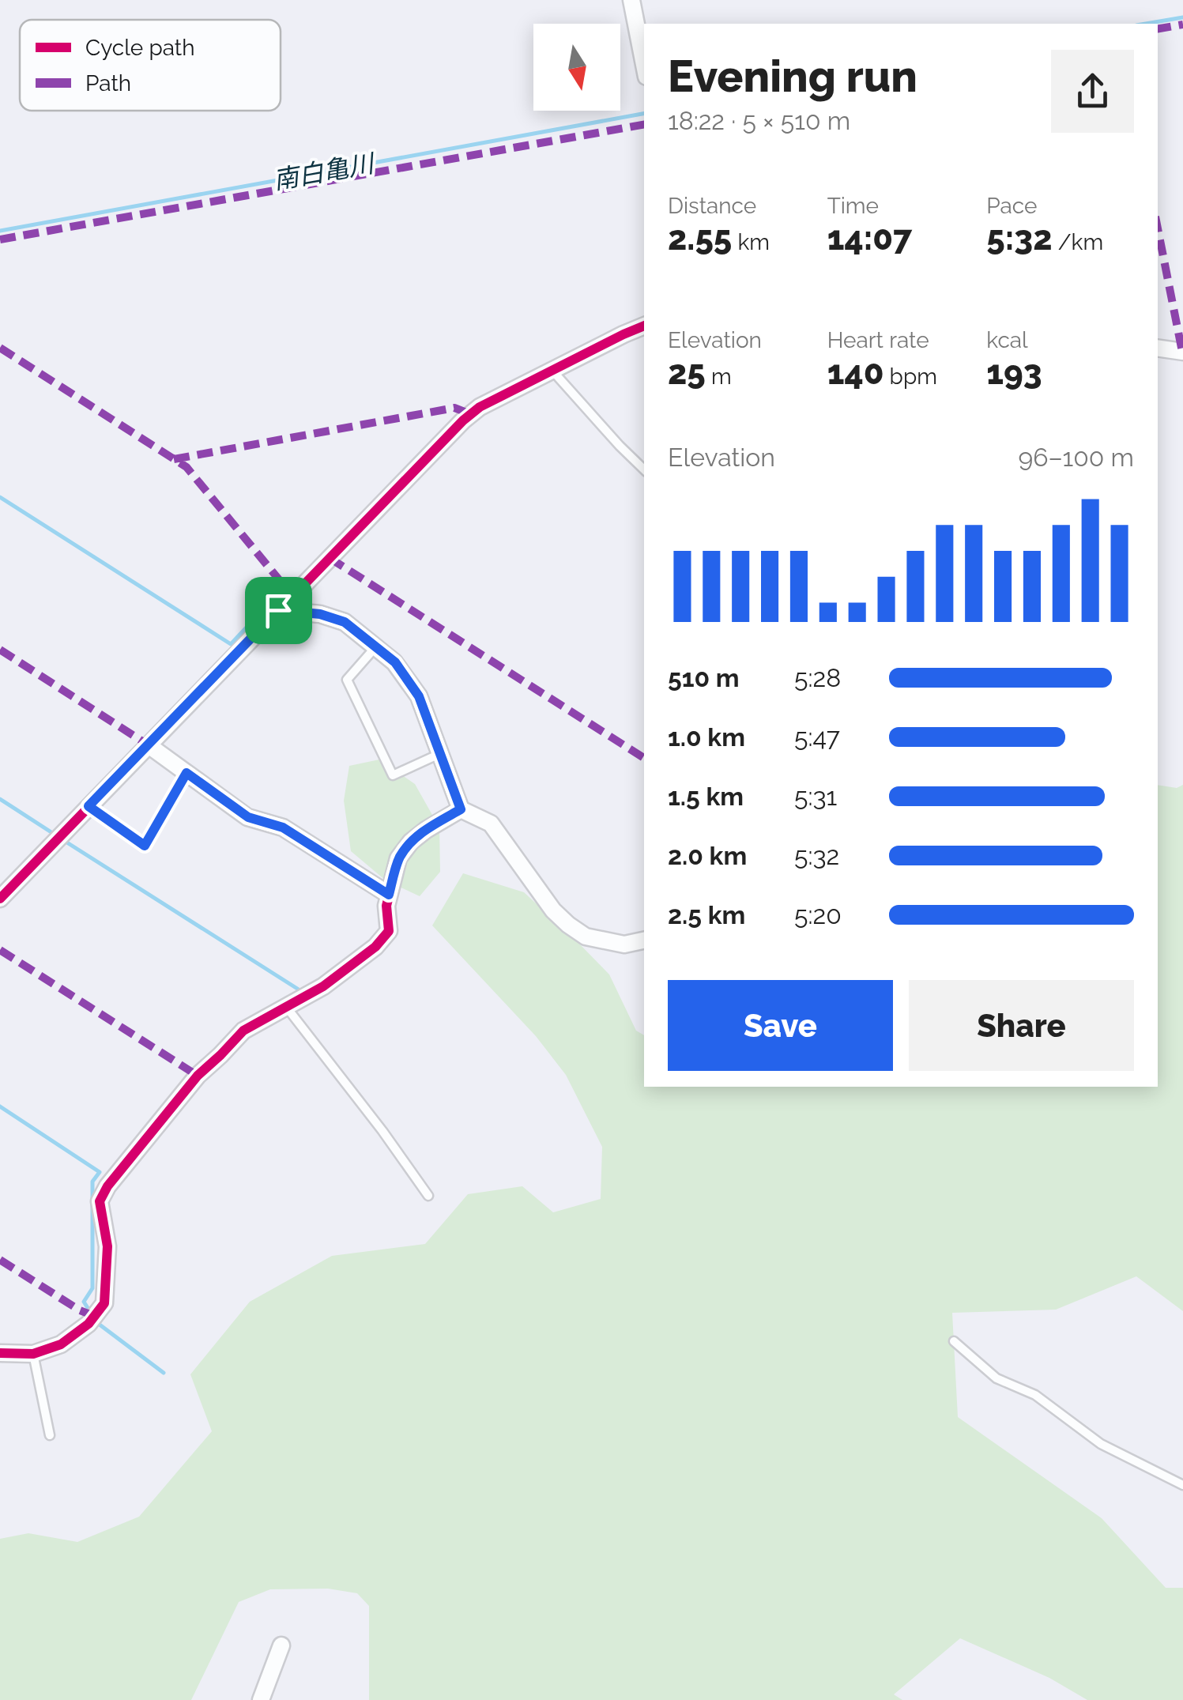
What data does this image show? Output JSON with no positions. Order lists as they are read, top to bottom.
{
  "water": ["南白亀川"],
  "legend": ["Cycle path", "Path"],
  "north": "bottom",
  "page": {
    "heading": ["Evening run", "18:22 · 5 × 510 m"],
    "stats": [
      ["Distance", "2.55 km"],
      ["Time", "14:07"],
      ["Pace", "5:32 /km"],
      ["Elevation", "25 m"],
      ["Heart rate", "140 bpm"],
      ["kcal", "193"]
    ],
    "chart": ["Elevation", "96–100 m"],
    "list": [
      {
        "name": "510 m",
        "note": "5:28"
      },
      {
        "name": "1.0 km",
        "note": "5:47"
      },
      {
        "name": "1.5 km",
        "note": "5:31"
      },
      {
        "name": "2.0 km",
        "note": "5:32"
      },
      {
        "name": "2.5 km",
        "note": "5:20"
      }
    ],
    "buttons": ["Save", "Share"]
  }
}
